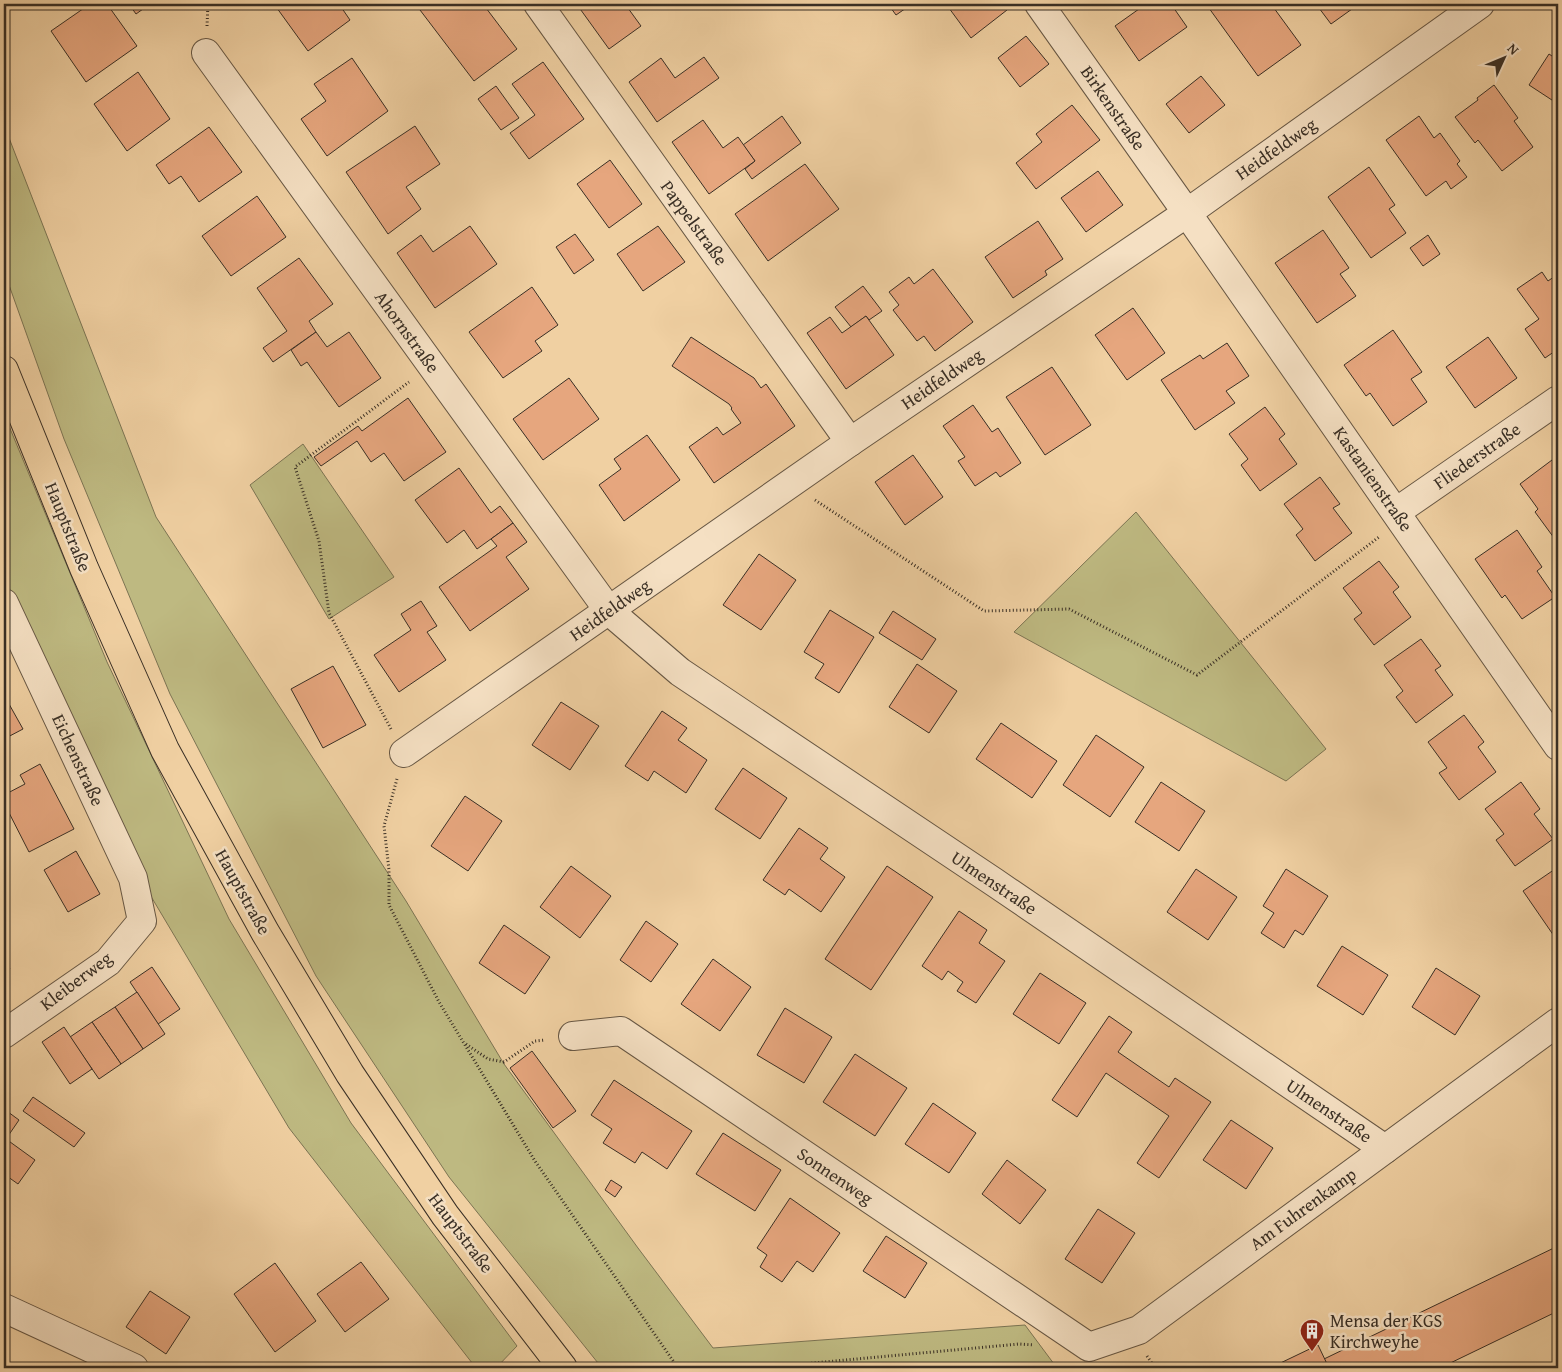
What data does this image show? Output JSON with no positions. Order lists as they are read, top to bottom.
{
  "streets": {
    "main road": ["Hauptstraße"],
    "street": [
      "Birkenstraße",
      "Heidfeldweg",
      "Pappelstraße",
      "Ahornstraße",
      "Fliederstraße",
      "Kastanienstraße",
      "Eichenstraße",
      "Ulmenstraße",
      "Kleiberweg",
      "Sonnenweg",
      "Am Fuhrenkamp"
    ]
  },
  "crossings": [
    ["Birkenstraße", "Heidfeldweg"],
    ["Birkenstraße", "Kastanienstraße"],
    ["Heidfeldweg", "Pappelstraße"],
    ["Heidfeldweg", "Ahornstraße"],
    ["Heidfeldweg", "Kastanienstraße"],
    ["Heidfeldweg", "Ulmenstraße"],
    ["Ahornstraße", "Ulmenstraße"],
    ["Fliederstraße", "Kastanienstraße"],
    ["Eichenstraße", "Kleiberweg"],
    ["Ulmenstraße", "Am Fuhrenkamp"],
    ["Sonnenweg", "Am Fuhrenkamp"]
  ],
  "places": {
    "building": ["Mensa der KGS Kirchweyhe"]
  },
  "north": "top right"
}
